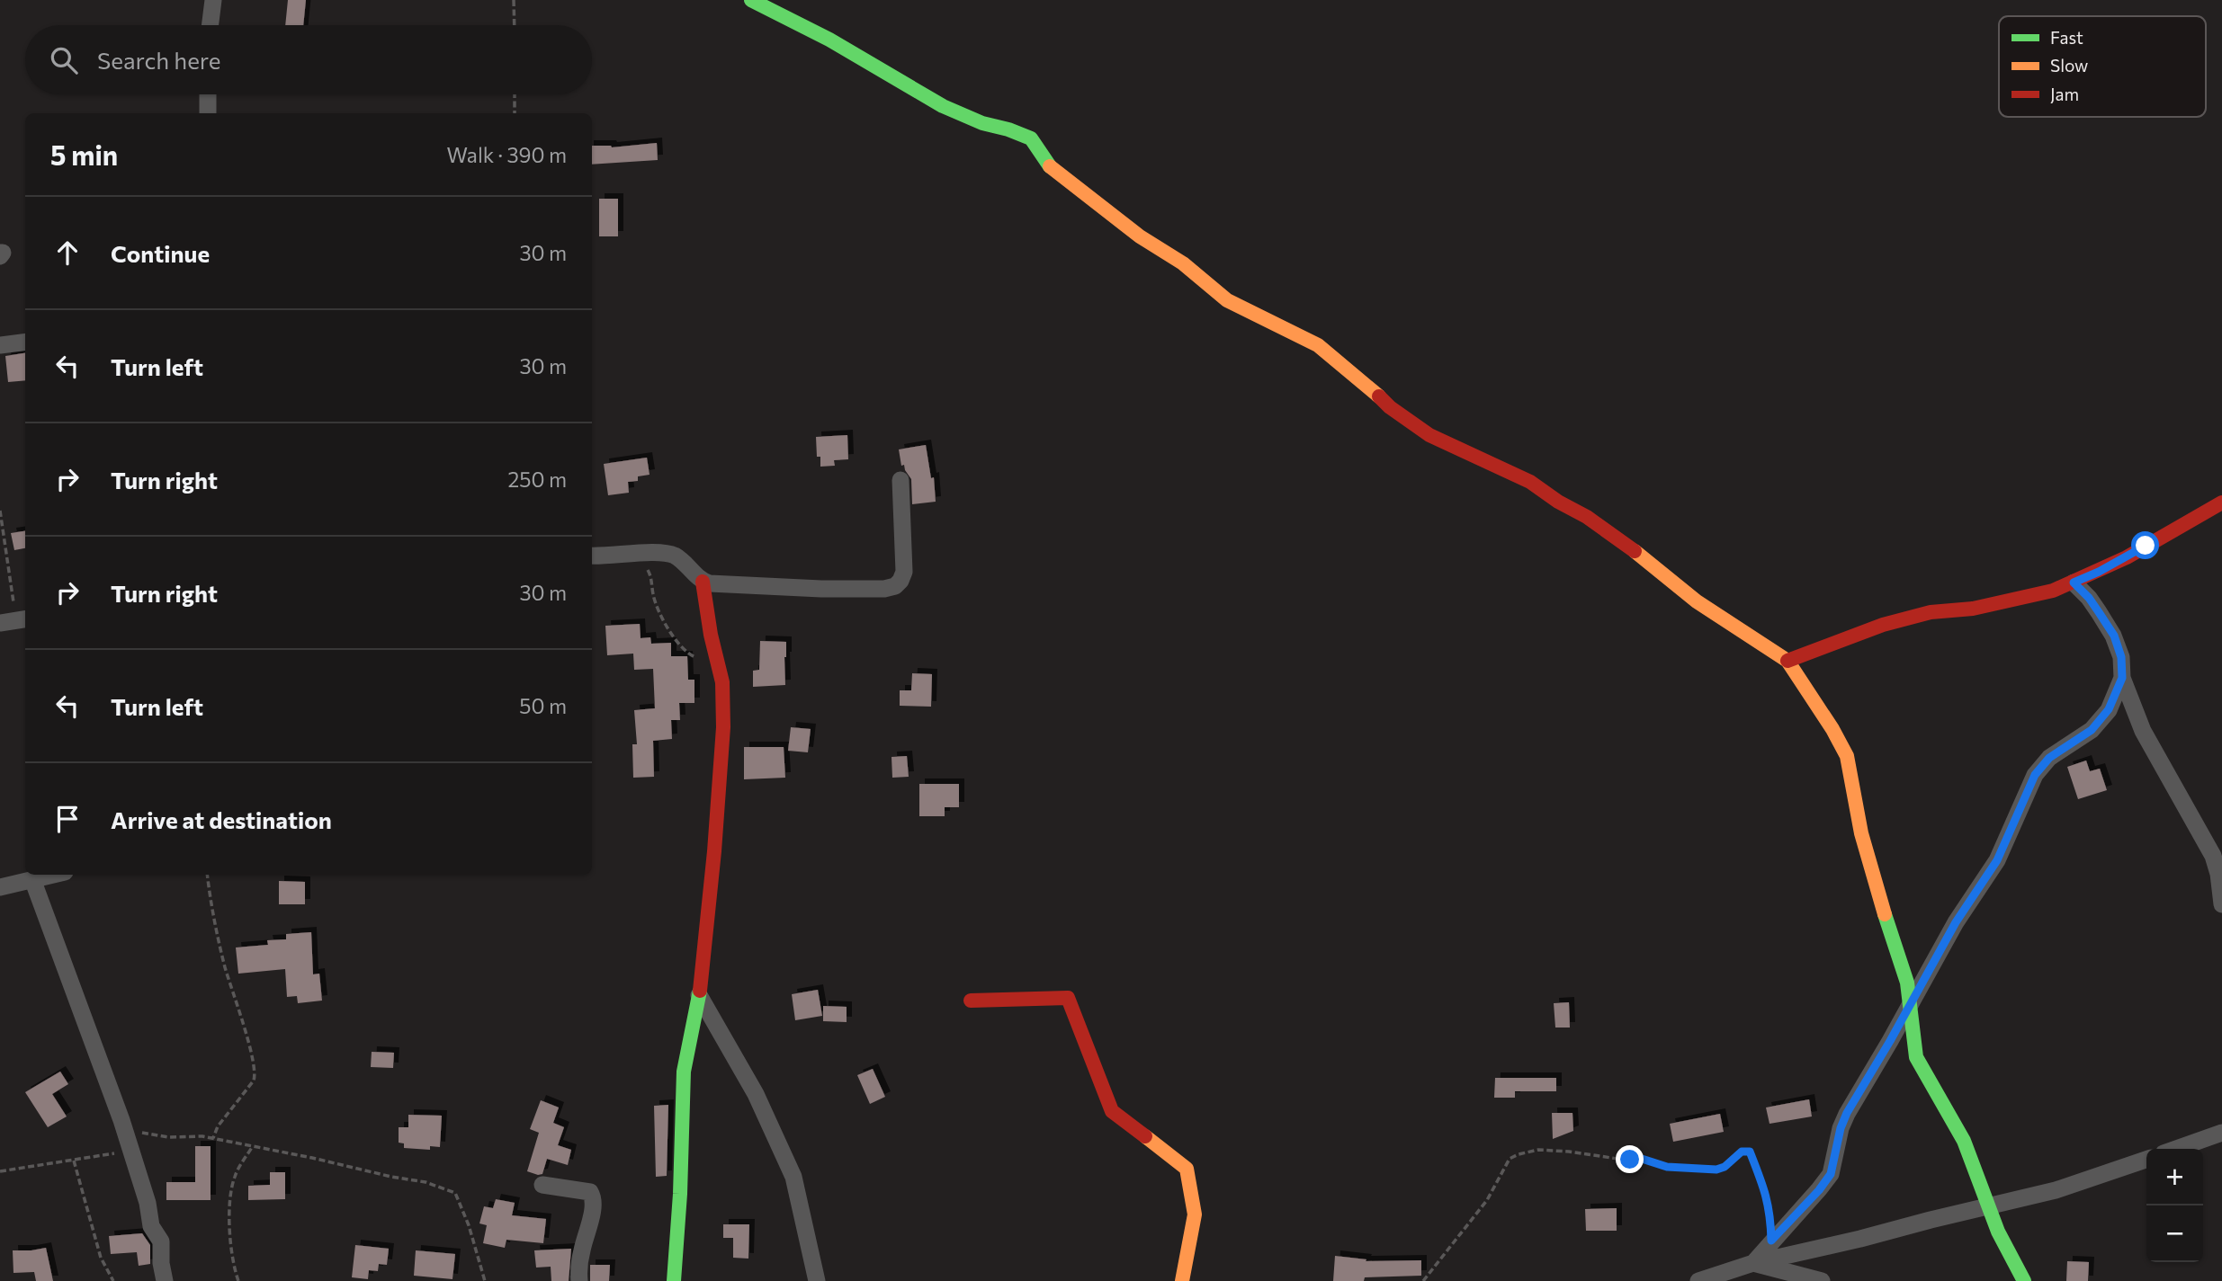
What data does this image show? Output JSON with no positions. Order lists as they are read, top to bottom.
{
  "legend": ["Fast", "Slow", "Jam"],
  "page": {
    "search": "Search here",
    "heading": ["5 min", "Walk · 390 m"],
    "list": [
      ["Continue", "30 m"],
      ["Turn left", "30 m"],
      ["Turn right", "250 m"],
      ["Turn right", "30 m"],
      ["Turn left", "50 m"],
      "Arrive at destination"
    ],
    "map_buttons": ["+", "−"]
  }
}
